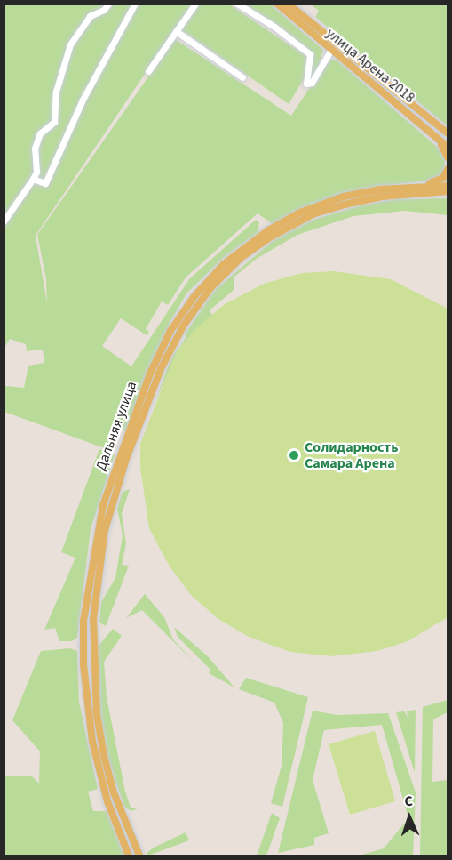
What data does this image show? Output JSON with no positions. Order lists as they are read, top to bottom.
{
  "streets": {
    "main road": ["улица Арена 2018", "Дальняя улица"]
  },
  "places": ["Солидарность Самара Арена"],
  "north": "top"
}
